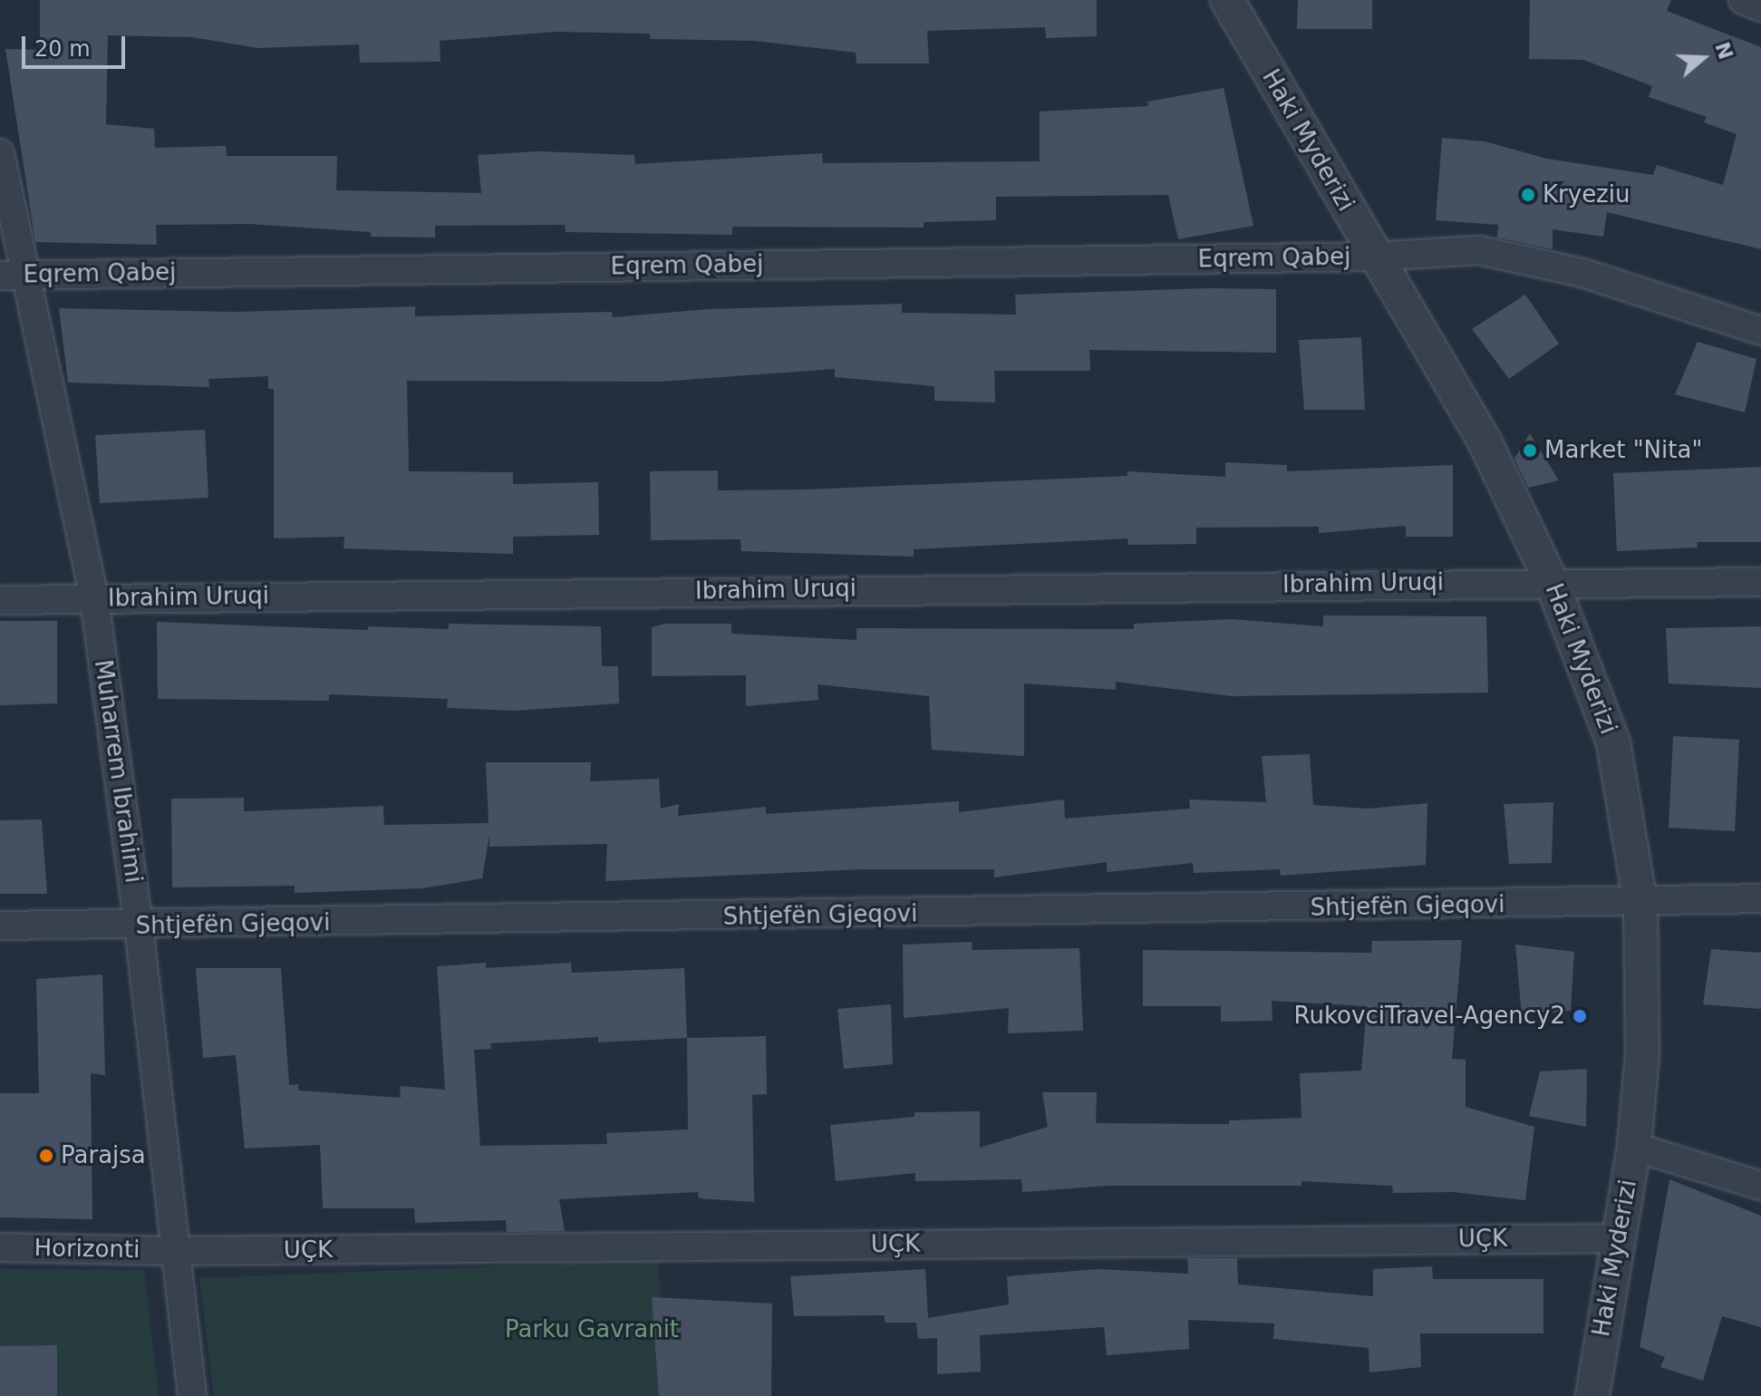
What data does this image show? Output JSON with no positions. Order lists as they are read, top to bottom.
{
  "streets": {
    "street": [
      "Haki Myderizi",
      "Eqrem Qabej",
      "Ibrahim Uruqi",
      "Muharrem Ibrahimi",
      "Shtjefën Gjeqovi",
      "UÇK",
      "Horizonti"
    ]
  },
  "crossings": [
    ["Haki Myderizi", "Eqrem Qabej"],
    ["Haki Myderizi", "Ibrahim Uruqi"],
    ["Haki Myderizi", "Shtjefën Gjeqovi"],
    ["Haki Myderizi", "UÇK"],
    ["Eqrem Qabej", "Muharrem Ibrahimi"],
    ["Ibrahim Uruqi", "Muharrem Ibrahimi"],
    ["Muharrem Ibrahimi", "Shtjefën Gjeqovi"],
    ["Muharrem Ibrahimi", "UÇK"],
    ["Muharrem Ibrahimi", "Horizonti"],
    ["UÇK", "Horizonti"]
  ],
  "parks": ["Parku Gavranit"],
  "places": [
    "Kryeziu",
    "Market \"Nita\"",
    "RukovciTravel-Agency2",
    "Parajsa"
  ],
  "scale_bar": "20 m",
  "north": "right"
}
